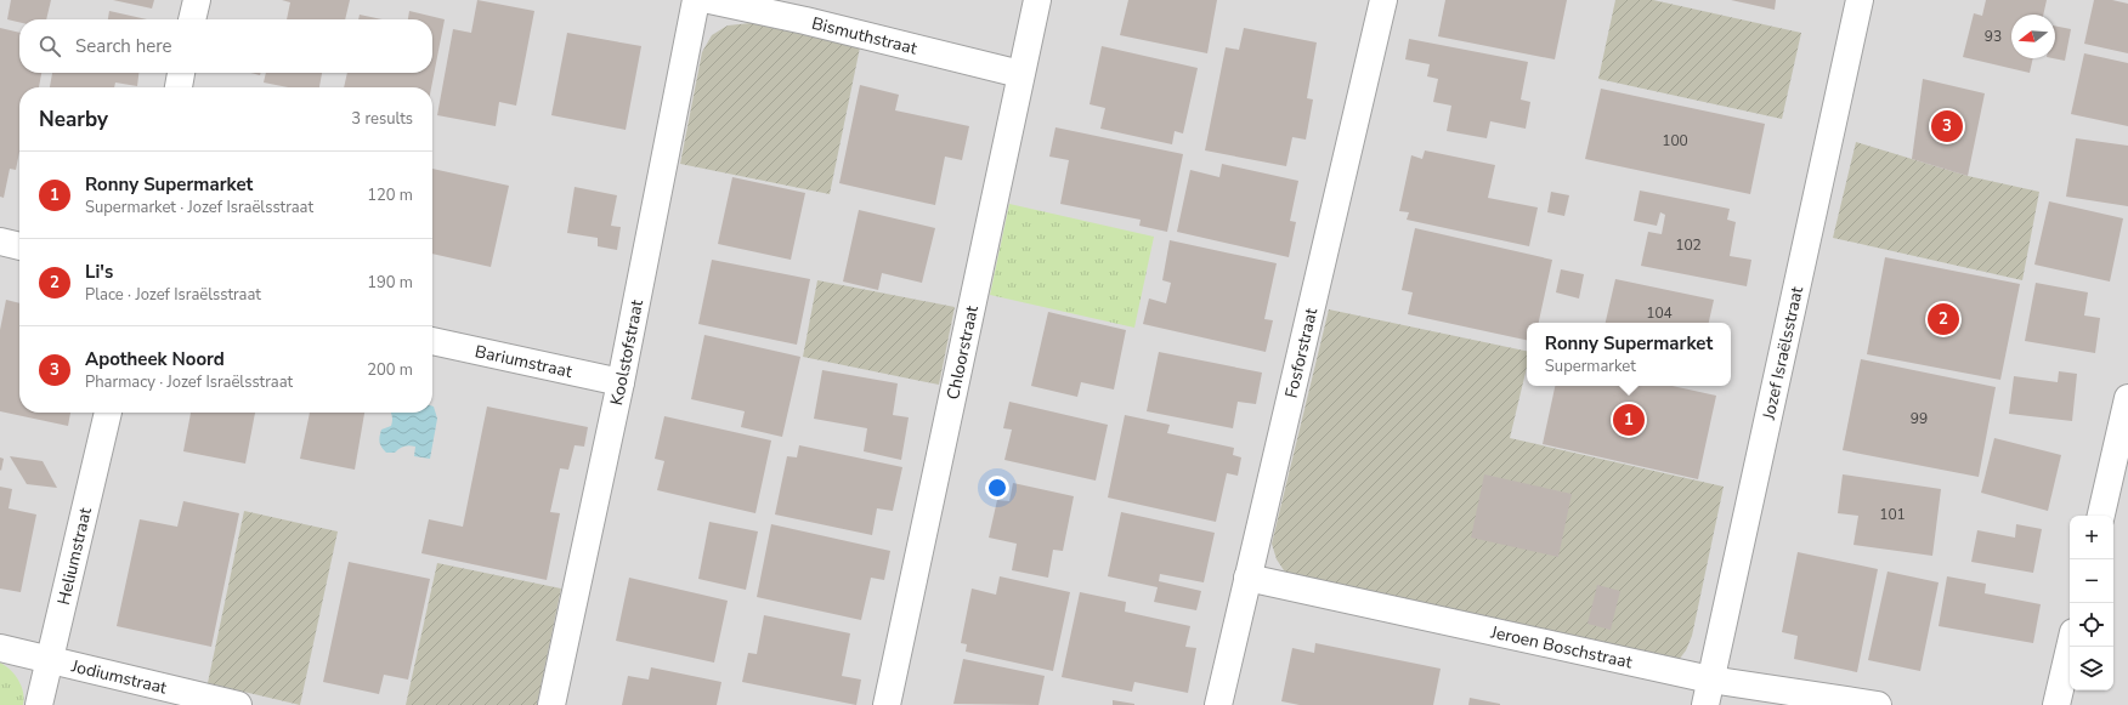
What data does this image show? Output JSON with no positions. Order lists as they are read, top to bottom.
{
  "streets": {
    "street": [
      "Bismuthstraat",
      "Chloorstraat",
      "Fosforstraat",
      "Jozef Israëlsstraat",
      "Koolstofstraat",
      "Bariumstraat",
      "Heliumstraat",
      "Jeroen Boschstraat",
      "Jodiumstraat"
    ]
  },
  "crossings": [
    ["Bismuthstraat", "Chloorstraat"],
    ["Fosforstraat", "Jeroen Boschstraat"],
    ["Jozef Israëlsstraat", "Jeroen Boschstraat"],
    ["Koolstofstraat", "Bariumstraat"],
    ["Heliumstraat", "Jodiumstraat"]
  ],
  "house_numbers": [
    "93",
    "100",
    "102",
    "104",
    "99",
    "101"
  ],
  "north": "left",
  "page": {
    "search": "Search here",
    "heading": ["Nearby", "3 results"],
    "pins": ["3", "2", "1"],
    "list": [
      {
        "mark": "1",
        "name": "Ronny Supermarket",
        "note": "Supermarket · Jozef Israëlsstraat",
        "value": "120 m"
      },
      {
        "mark": "2",
        "name": "Li's",
        "note": "Place · Jozef Israëlsstraat",
        "value": "190 m"
      },
      {
        "mark": "3",
        "name": "Apotheek Noord",
        "note": "Pharmacy · Jozef Israëlsstraat",
        "value": "200 m"
      }
    ],
    "popup": ["Ronny Supermarket", "Supermarket"],
    "map_buttons": ["+", "−"]
  }
}
